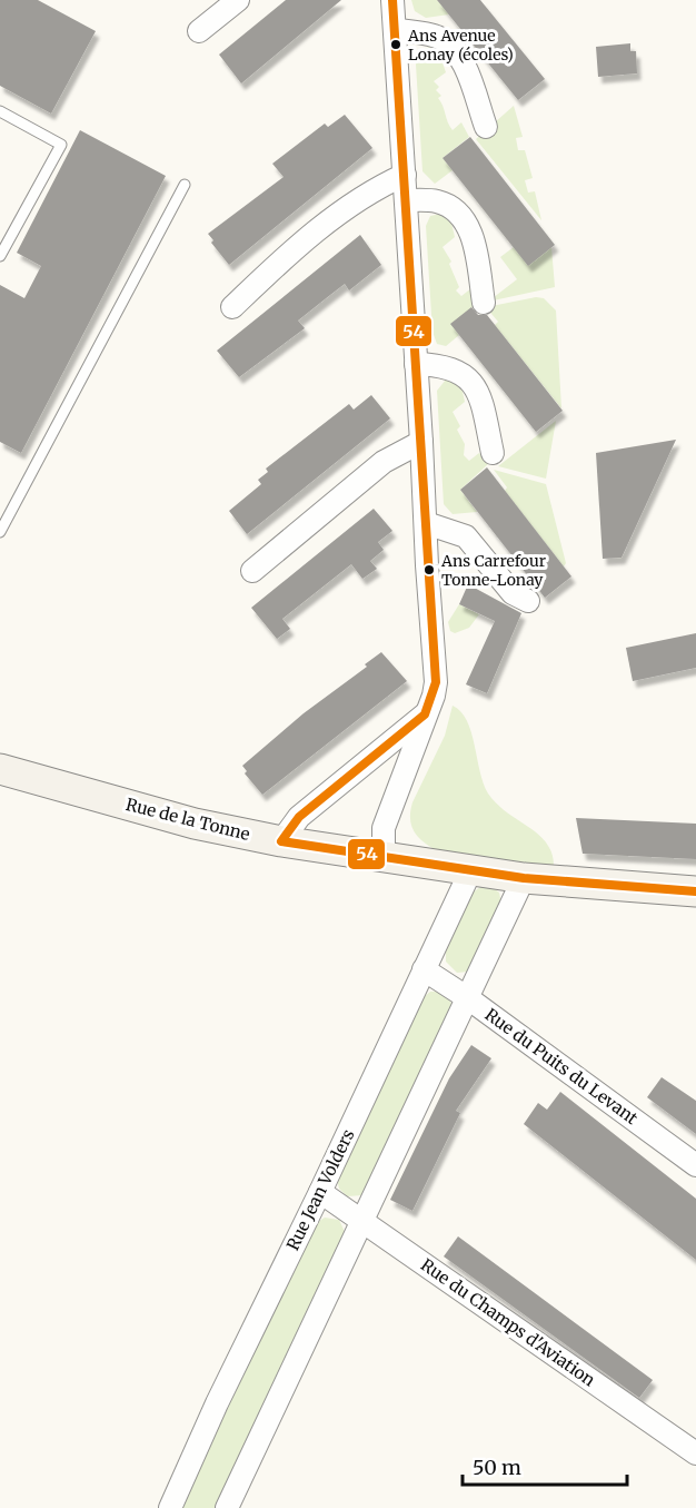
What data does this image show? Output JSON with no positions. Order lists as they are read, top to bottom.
{
  "streets": {
    "street": [
      "Rue de la Tonne",
      "Rue du Puits du Levant",
      "Rue Jean Volders",
      "Rue du Champs d'Aviation"
    ]
  },
  "crossings": [
    ["Rue de la Tonne", "Rue Jean Volders"],
    ["Rue du Puits du Levant", "Rue Jean Volders"],
    ["Rue Jean Volders", "Rue du Champs d'Aviation"]
  ],
  "places": ["Ans Avenue Lonay (écoles)", "Ans Carrefour Tonne-Lonay"],
  "lines": ["transit line 54"],
  "scale_bar": "50 m"
}
